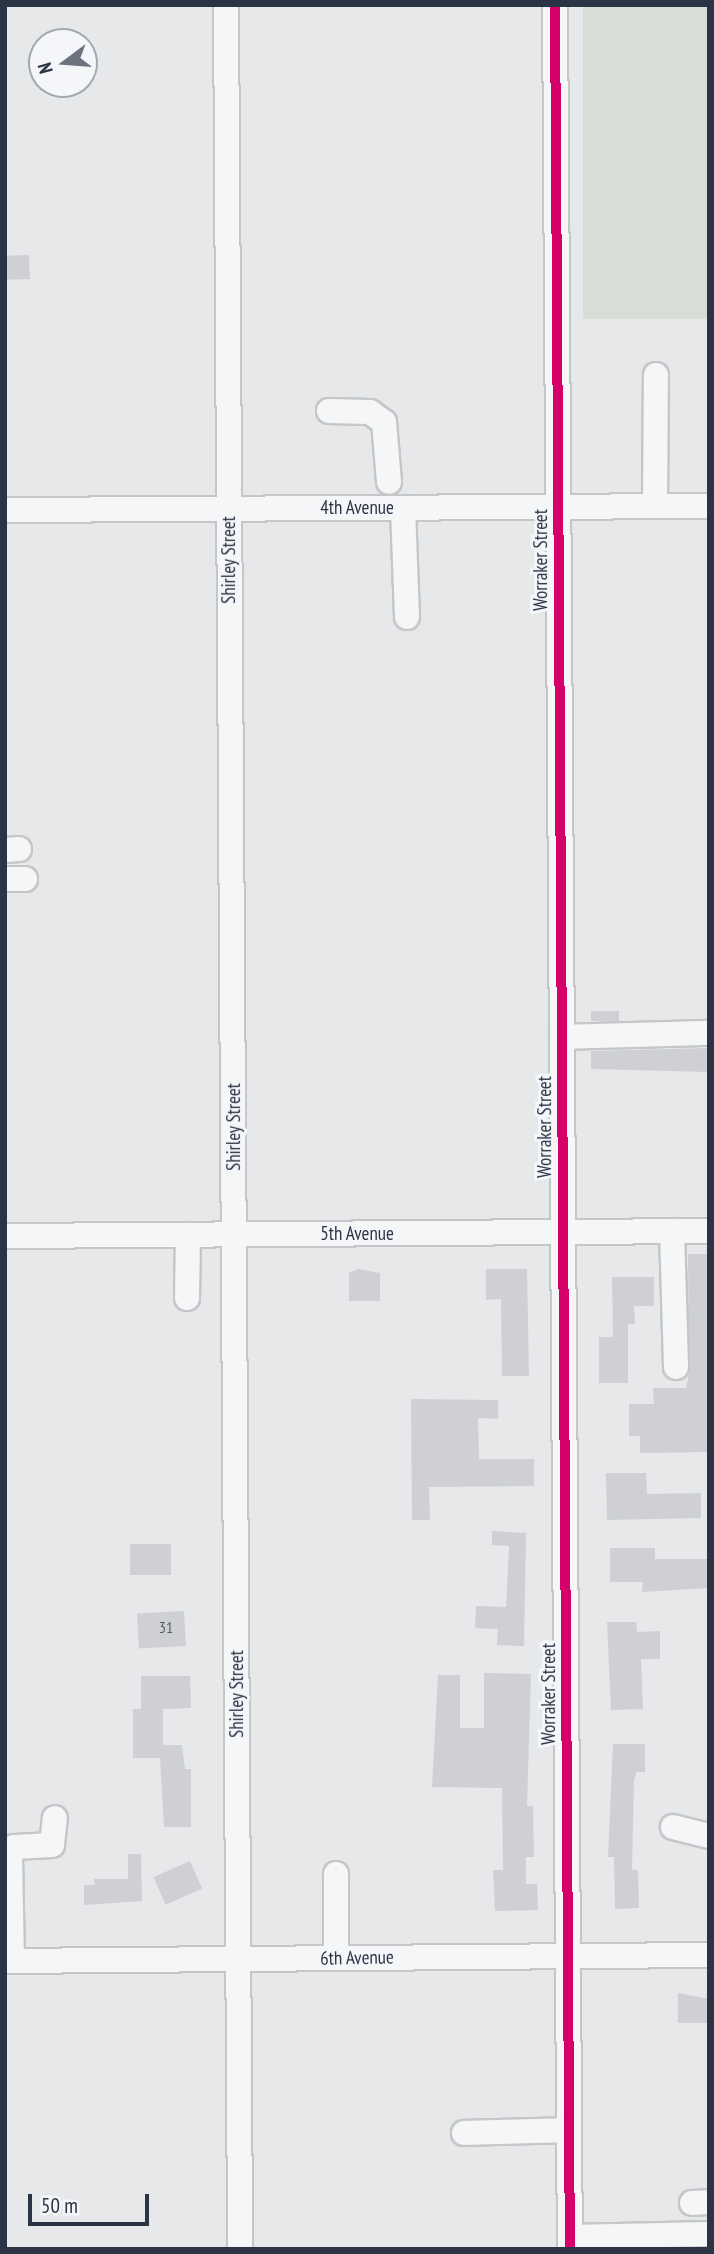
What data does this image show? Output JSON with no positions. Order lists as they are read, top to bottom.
{
  "streets": {
    "street": [
      "4th Avenue",
      "Shirley Street",
      "Worraker Street",
      "5th Avenue",
      "6th Avenue"
    ]
  },
  "crossings": [
    ["4th Avenue", "Shirley Street"],
    ["4th Avenue", "Worraker Street"],
    ["Shirley Street", "5th Avenue"],
    ["Shirley Street", "6th Avenue"],
    ["Worraker Street", "5th Avenue"],
    ["Worraker Street", "6th Avenue"]
  ],
  "house_numbers": ["31"],
  "scale_bar": "50 m",
  "north": "left"
}
